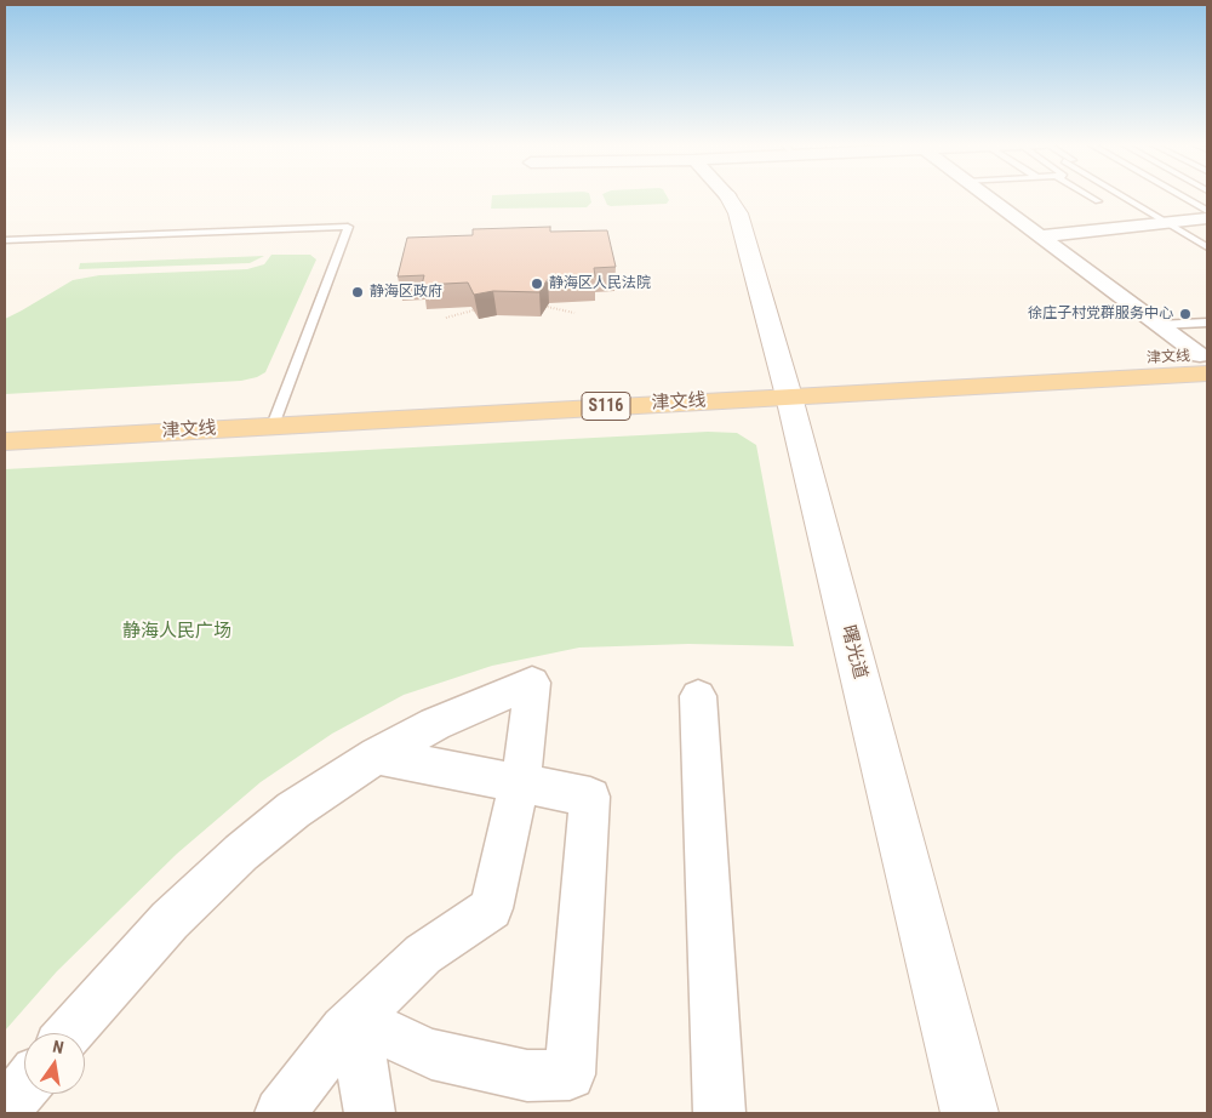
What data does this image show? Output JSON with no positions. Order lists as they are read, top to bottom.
{
  "streets": {
    "main road": ["津文线", "S116"],
    "street": ["曙光道"]
  },
  "crossings": [
    ["津文线", "曙光道"]
  ],
  "parks": ["静海人民广场"],
  "places": ["静海区人民法院", "静海区政府", "徐庄子村党群服务中心"],
  "north": "top"
}
